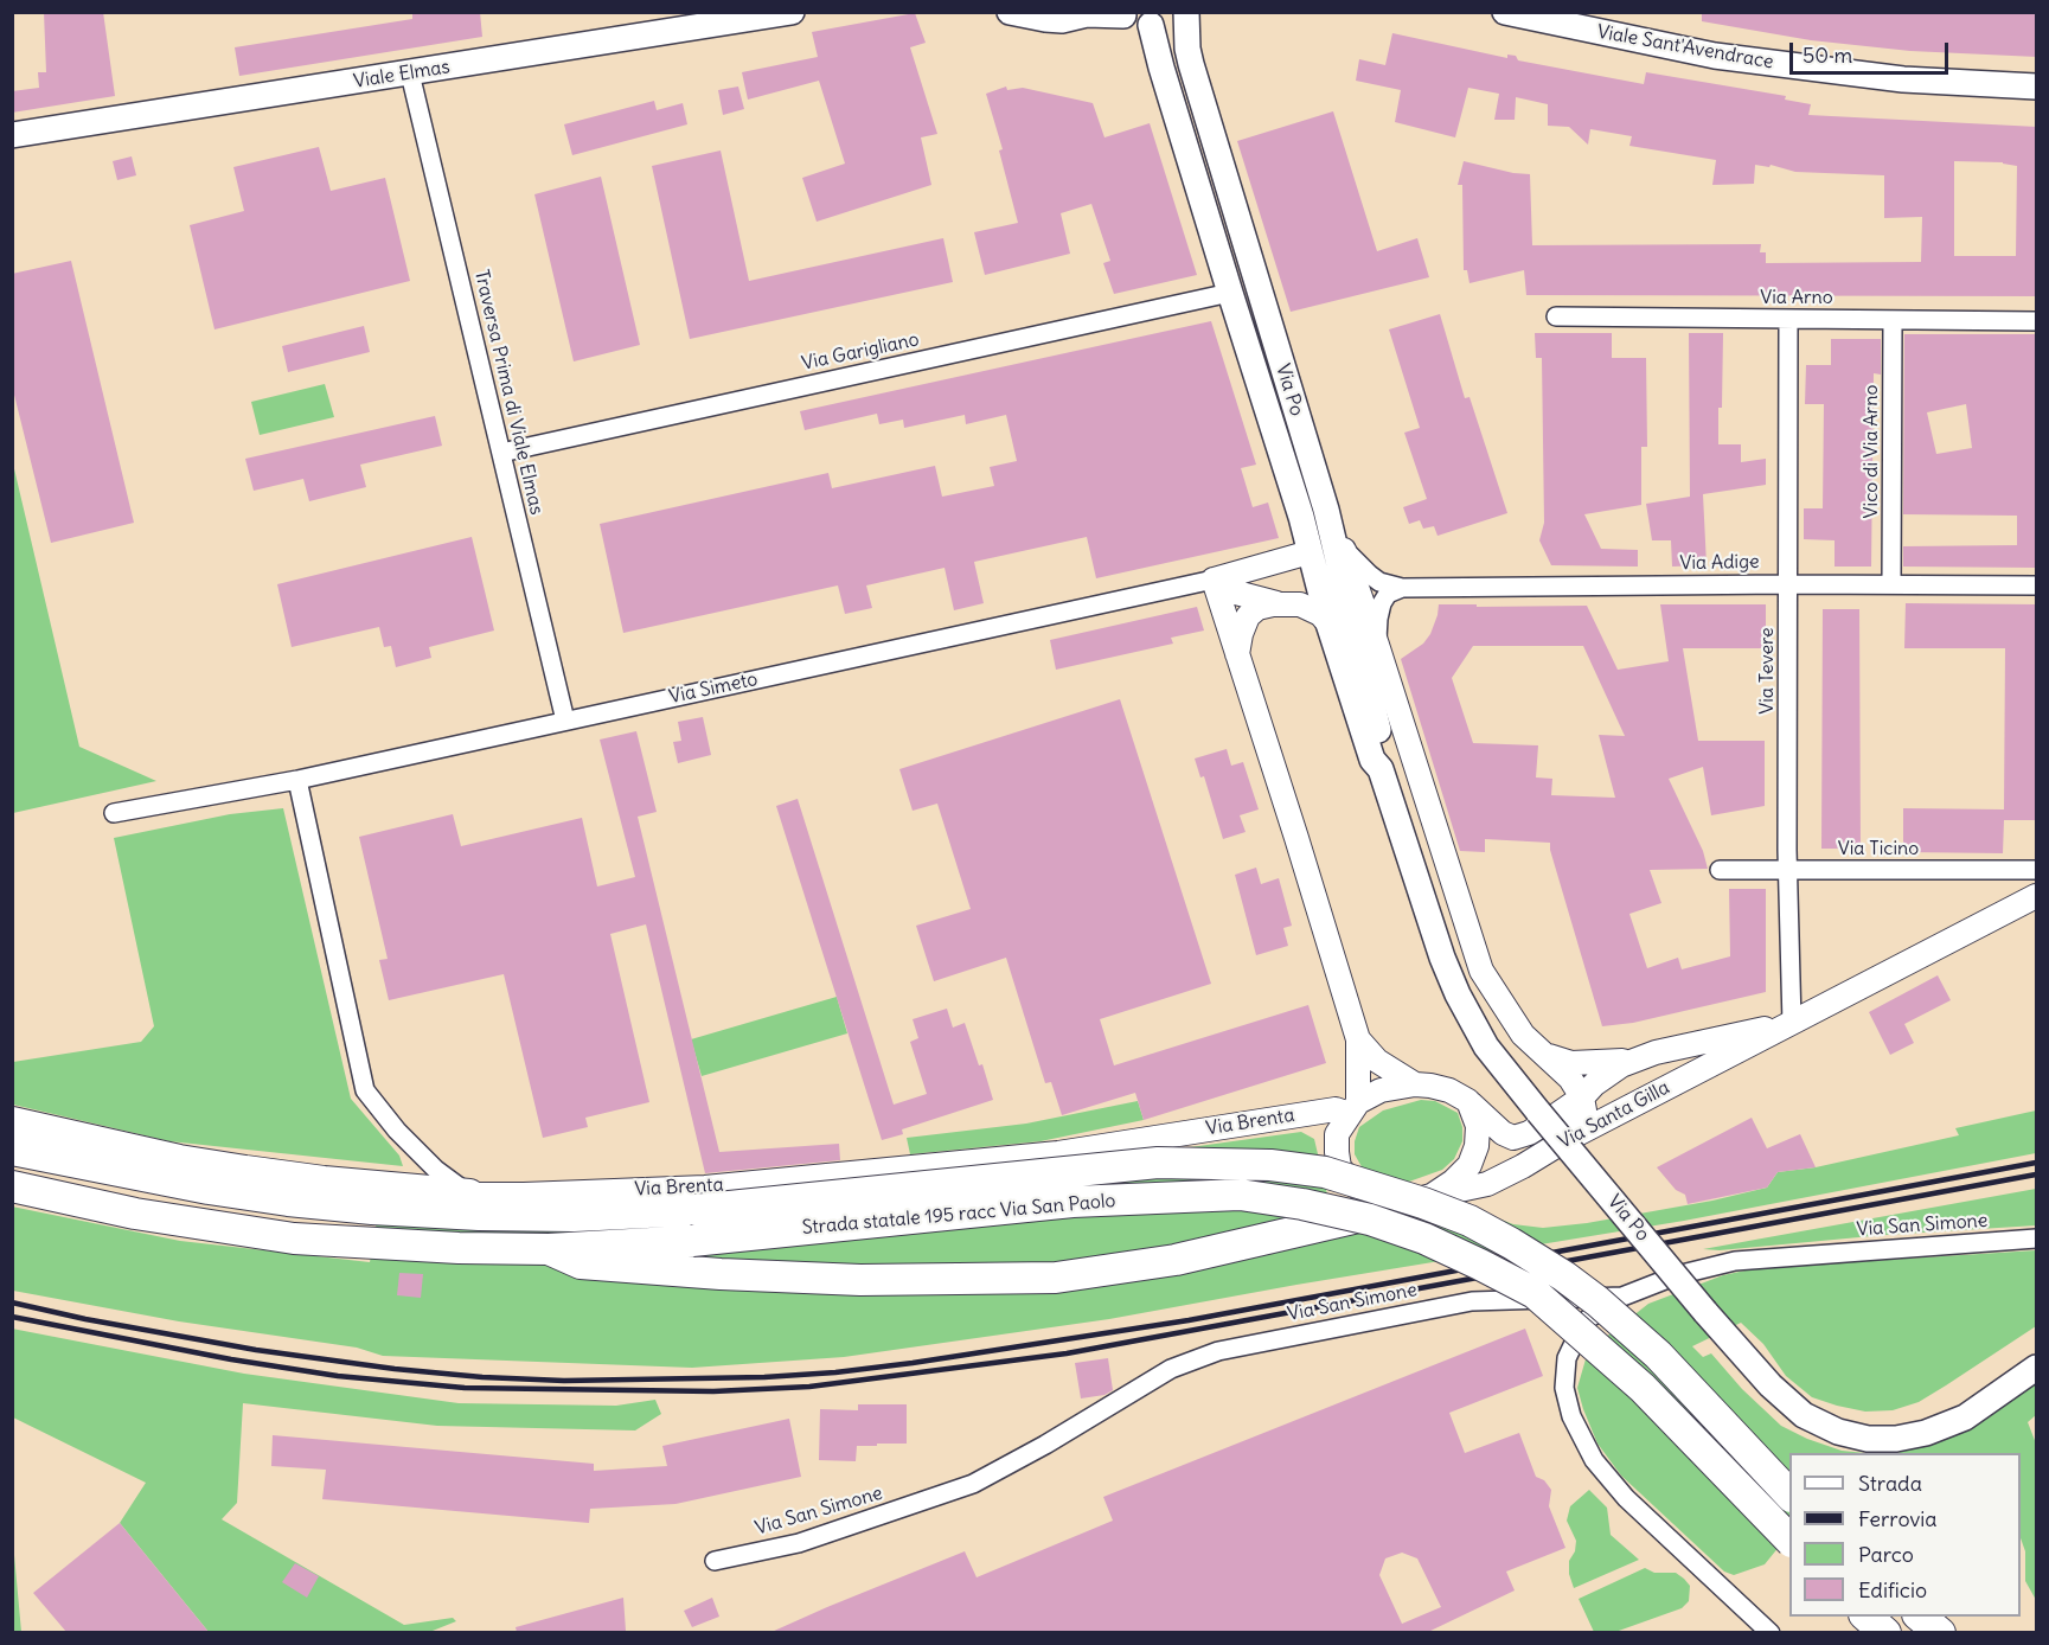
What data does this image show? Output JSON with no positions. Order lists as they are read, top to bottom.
{
  "streets": {
    "highway": ["Strada statale 195 racc Via San Paolo"],
    "main road": ["Viale Sant'Avendrace", "Viale Elmas", "Via Po"],
    "street": [
      "Via Arno",
      "Via Garigliano",
      "Traversa Prima di Viale Elmas",
      "Vico di Via Arno",
      "Via Adige",
      "Via Tevere",
      "Via Simeto",
      "Via Ticino",
      "Via Santa Gilla",
      "Via Brenta",
      "Via San Simone"
    ]
  },
  "crossings": [
    ["Viale Elmas", "Traversa Prima di Viale Elmas"],
    ["Via Arno", "Vico di Via Arno"],
    ["Via Arno", "Via Tevere"],
    ["Via Garigliano", "Via Po"],
    ["Via Garigliano", "Traversa Prima di Viale Elmas"],
    ["Via Po", "Via Simeto"],
    ["Traversa Prima di Viale Elmas", "Via Simeto"],
    ["Vico di Via Arno", "Via Adige"],
    ["Via Adige", "Via Tevere"],
    ["Via Tevere", "Via Ticino"],
    ["Via Tevere", "Via Santa Gilla"],
    ["Via Santa Gilla", "Via Brenta"]
  ],
  "legend": [
    "Strada",
    "Ferrovia",
    "Parco",
    "Edificio"
  ],
  "scale_bar": "50 m"
}
